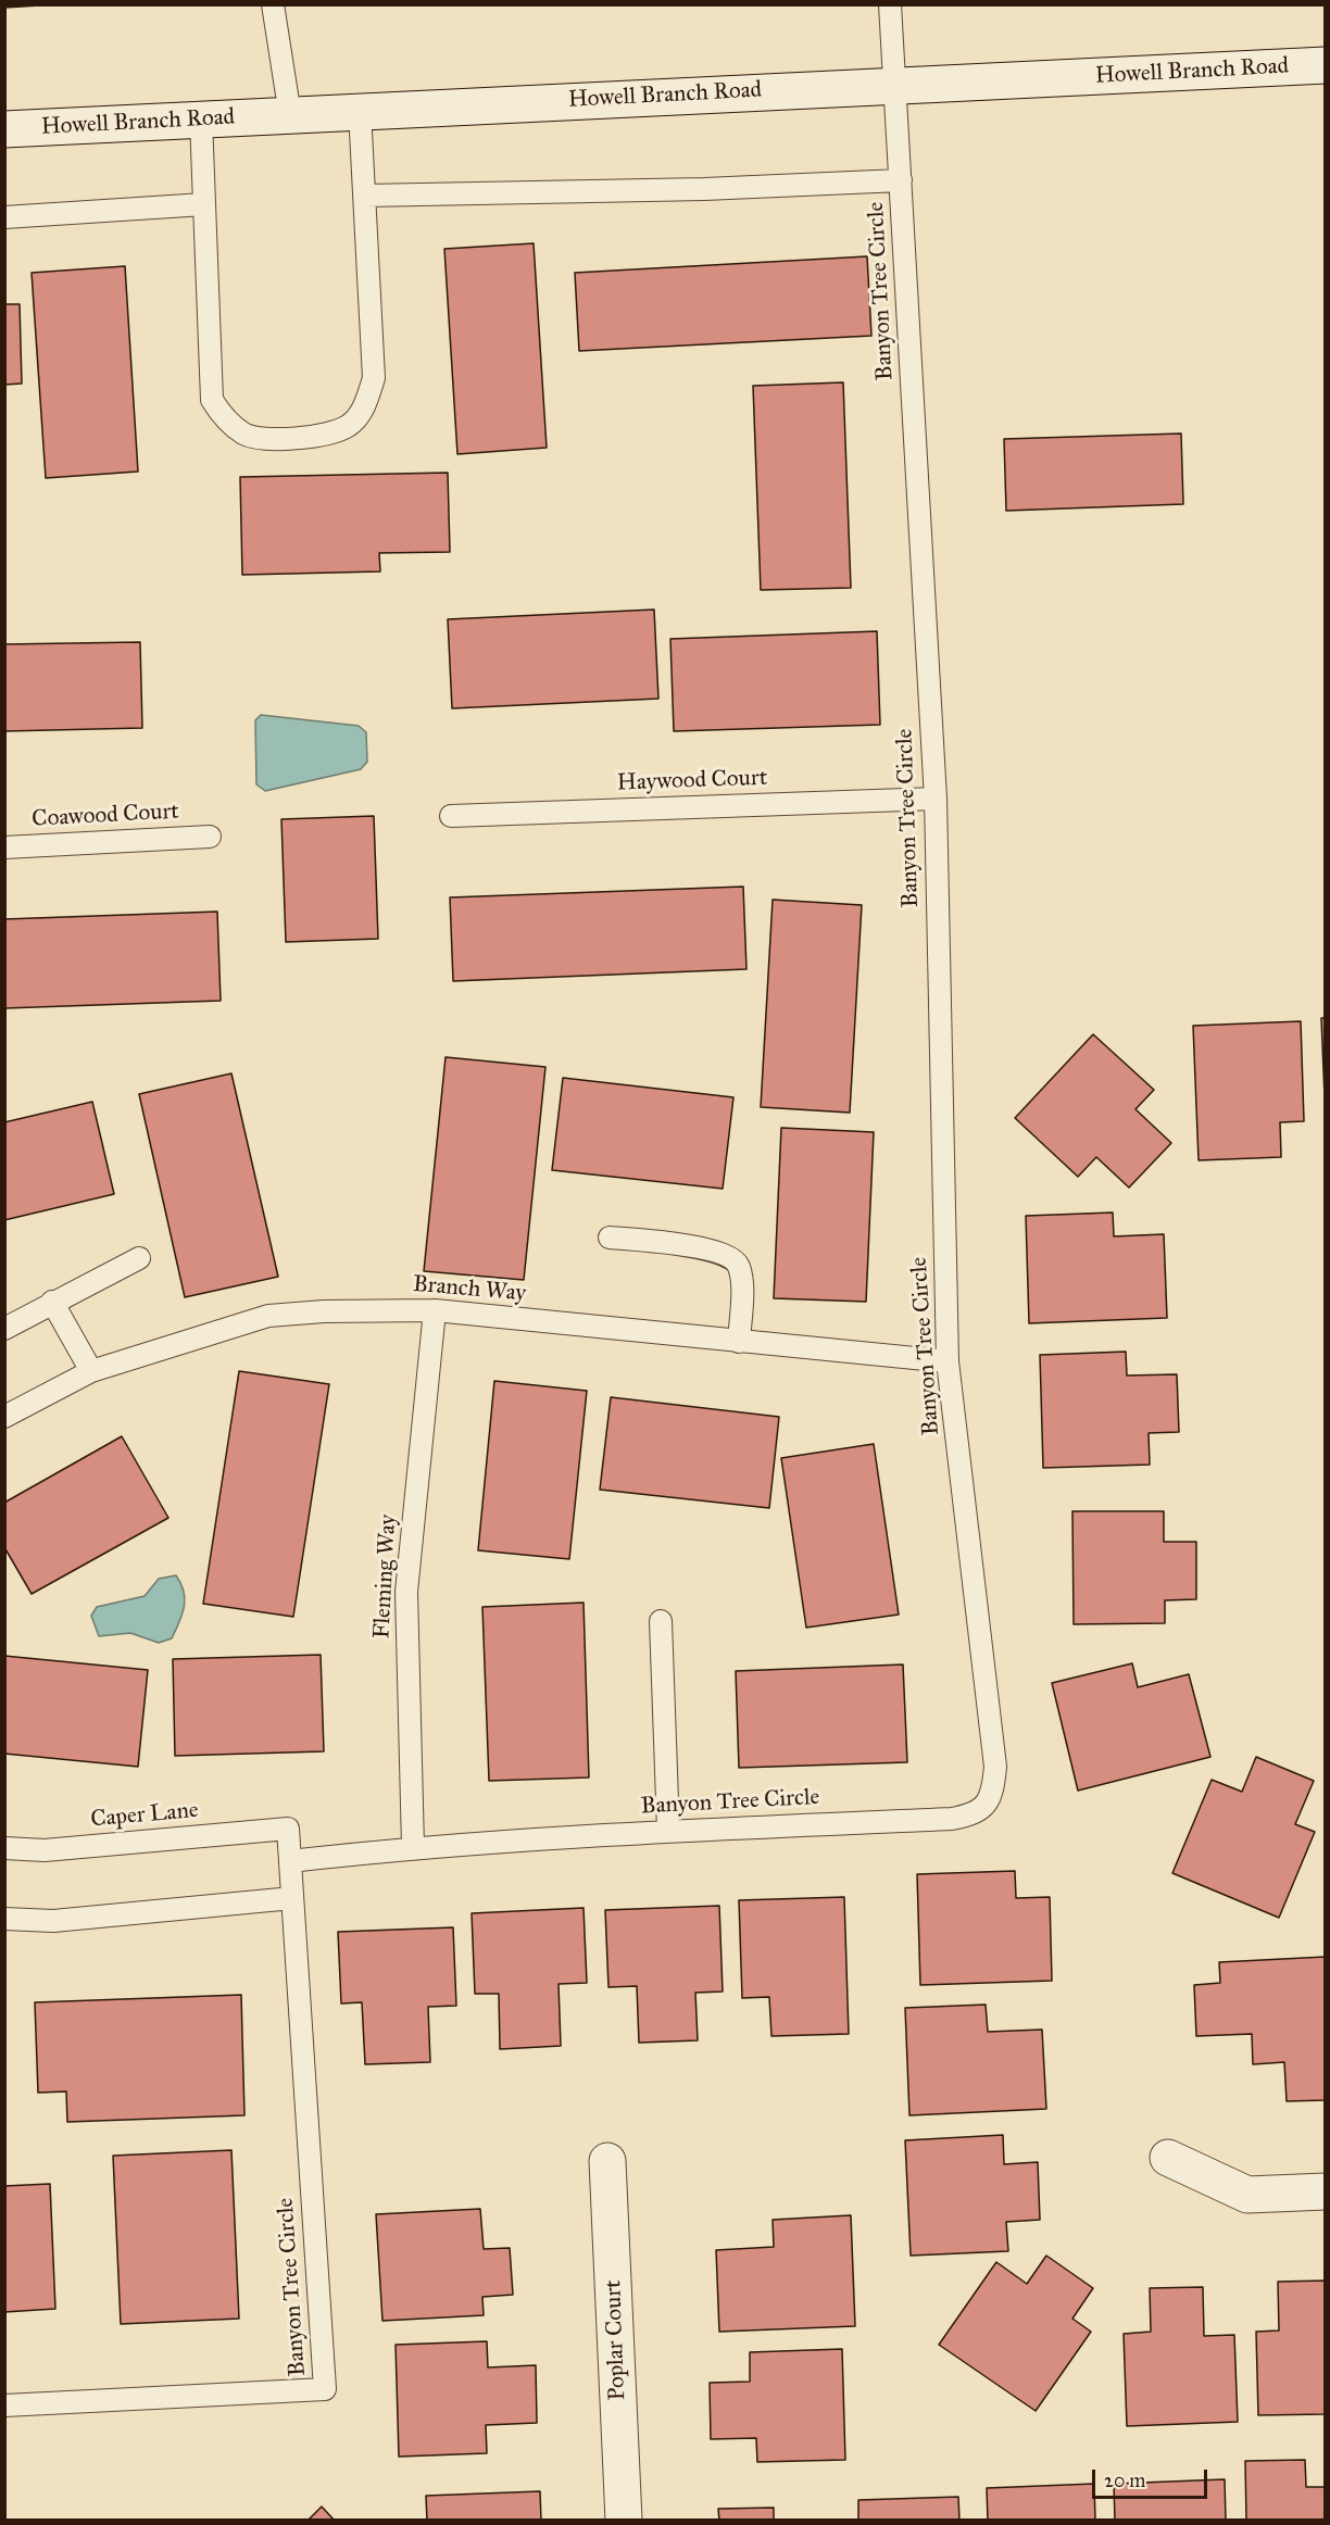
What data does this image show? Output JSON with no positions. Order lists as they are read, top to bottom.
{
  "streets": {
    "main road": ["Howell Branch Road", "Poplar Court"],
    "lane": [
      "Banyon Tree Circle",
      "Haywood Court",
      "Coawood Court",
      "Branch Way",
      "Fleming Way",
      "Caper Lane"
    ]
  },
  "crossings": [
    ["Howell Branch Road", "Banyon Tree Circle"],
    ["Banyon Tree Circle", "Haywood Court"],
    ["Banyon Tree Circle", "Branch Way"],
    ["Banyon Tree Circle", "Fleming Way"],
    ["Banyon Tree Circle", "Caper Lane"],
    ["Branch Way", "Fleming Way"]
  ],
  "scale_bar": "20 m"
}
